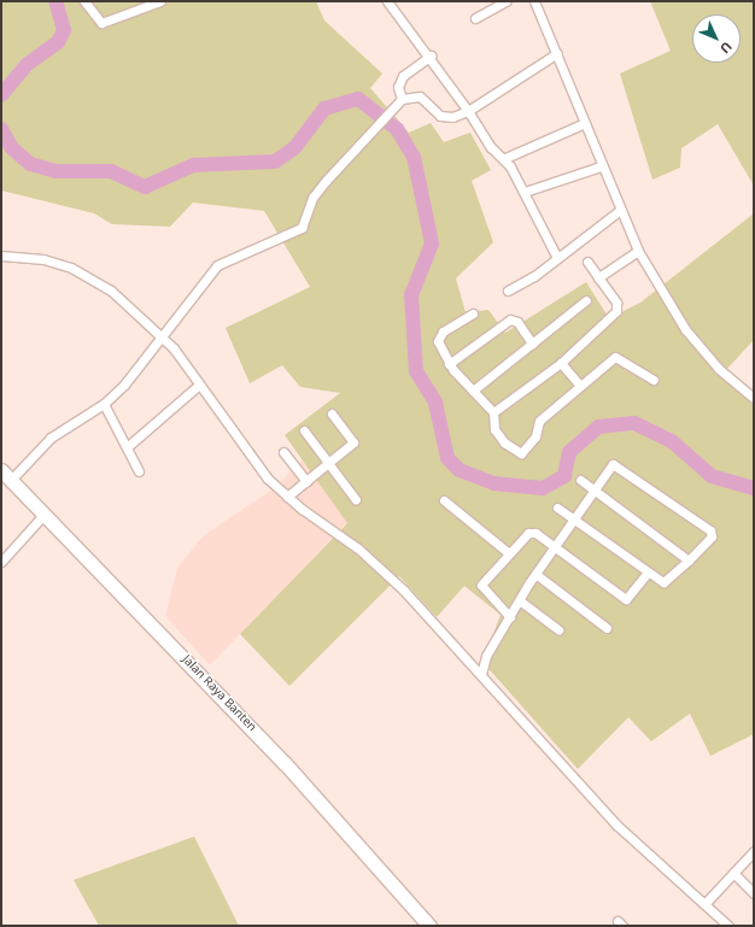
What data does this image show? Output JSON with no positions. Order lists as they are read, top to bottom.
{
  "streets": {
    "main road": ["Jalan Raya Banten"]
  },
  "north": "bottom right"
}
